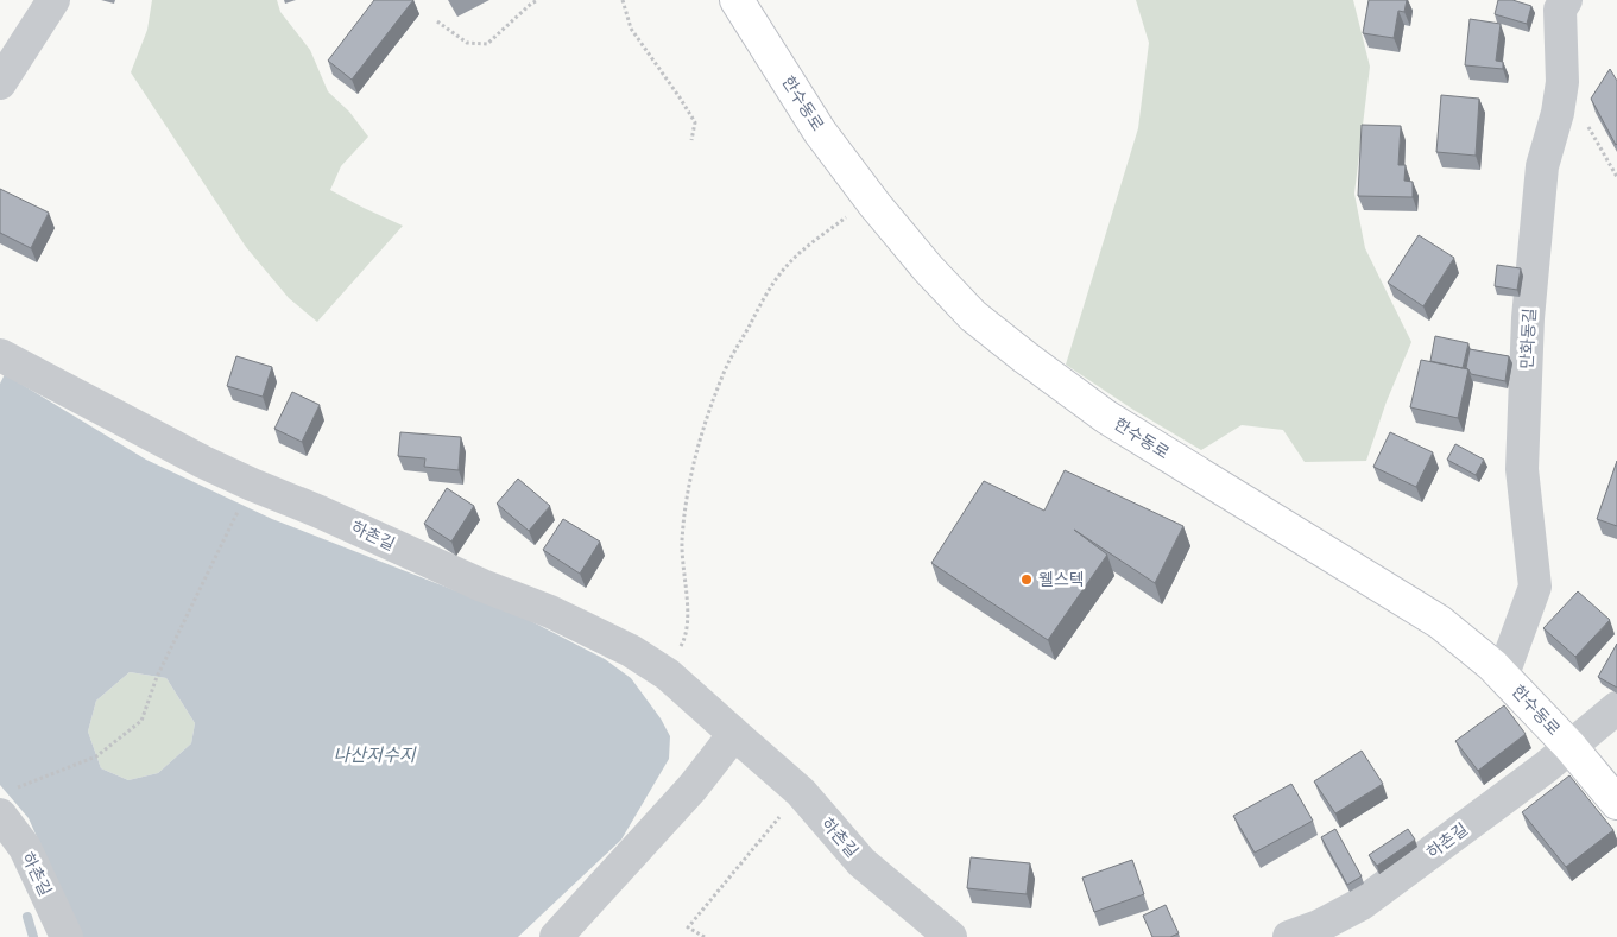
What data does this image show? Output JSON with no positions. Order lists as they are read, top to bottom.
{
  "streets": {
    "street": ["한수동로", "만화동길", "하촌길"]
  },
  "crossings": [
    ["한수동로", "만화동길"],
    ["한수동로", "하촌길"]
  ],
  "water": ["나산저수지"],
  "places": ["웰스텍"]
}
